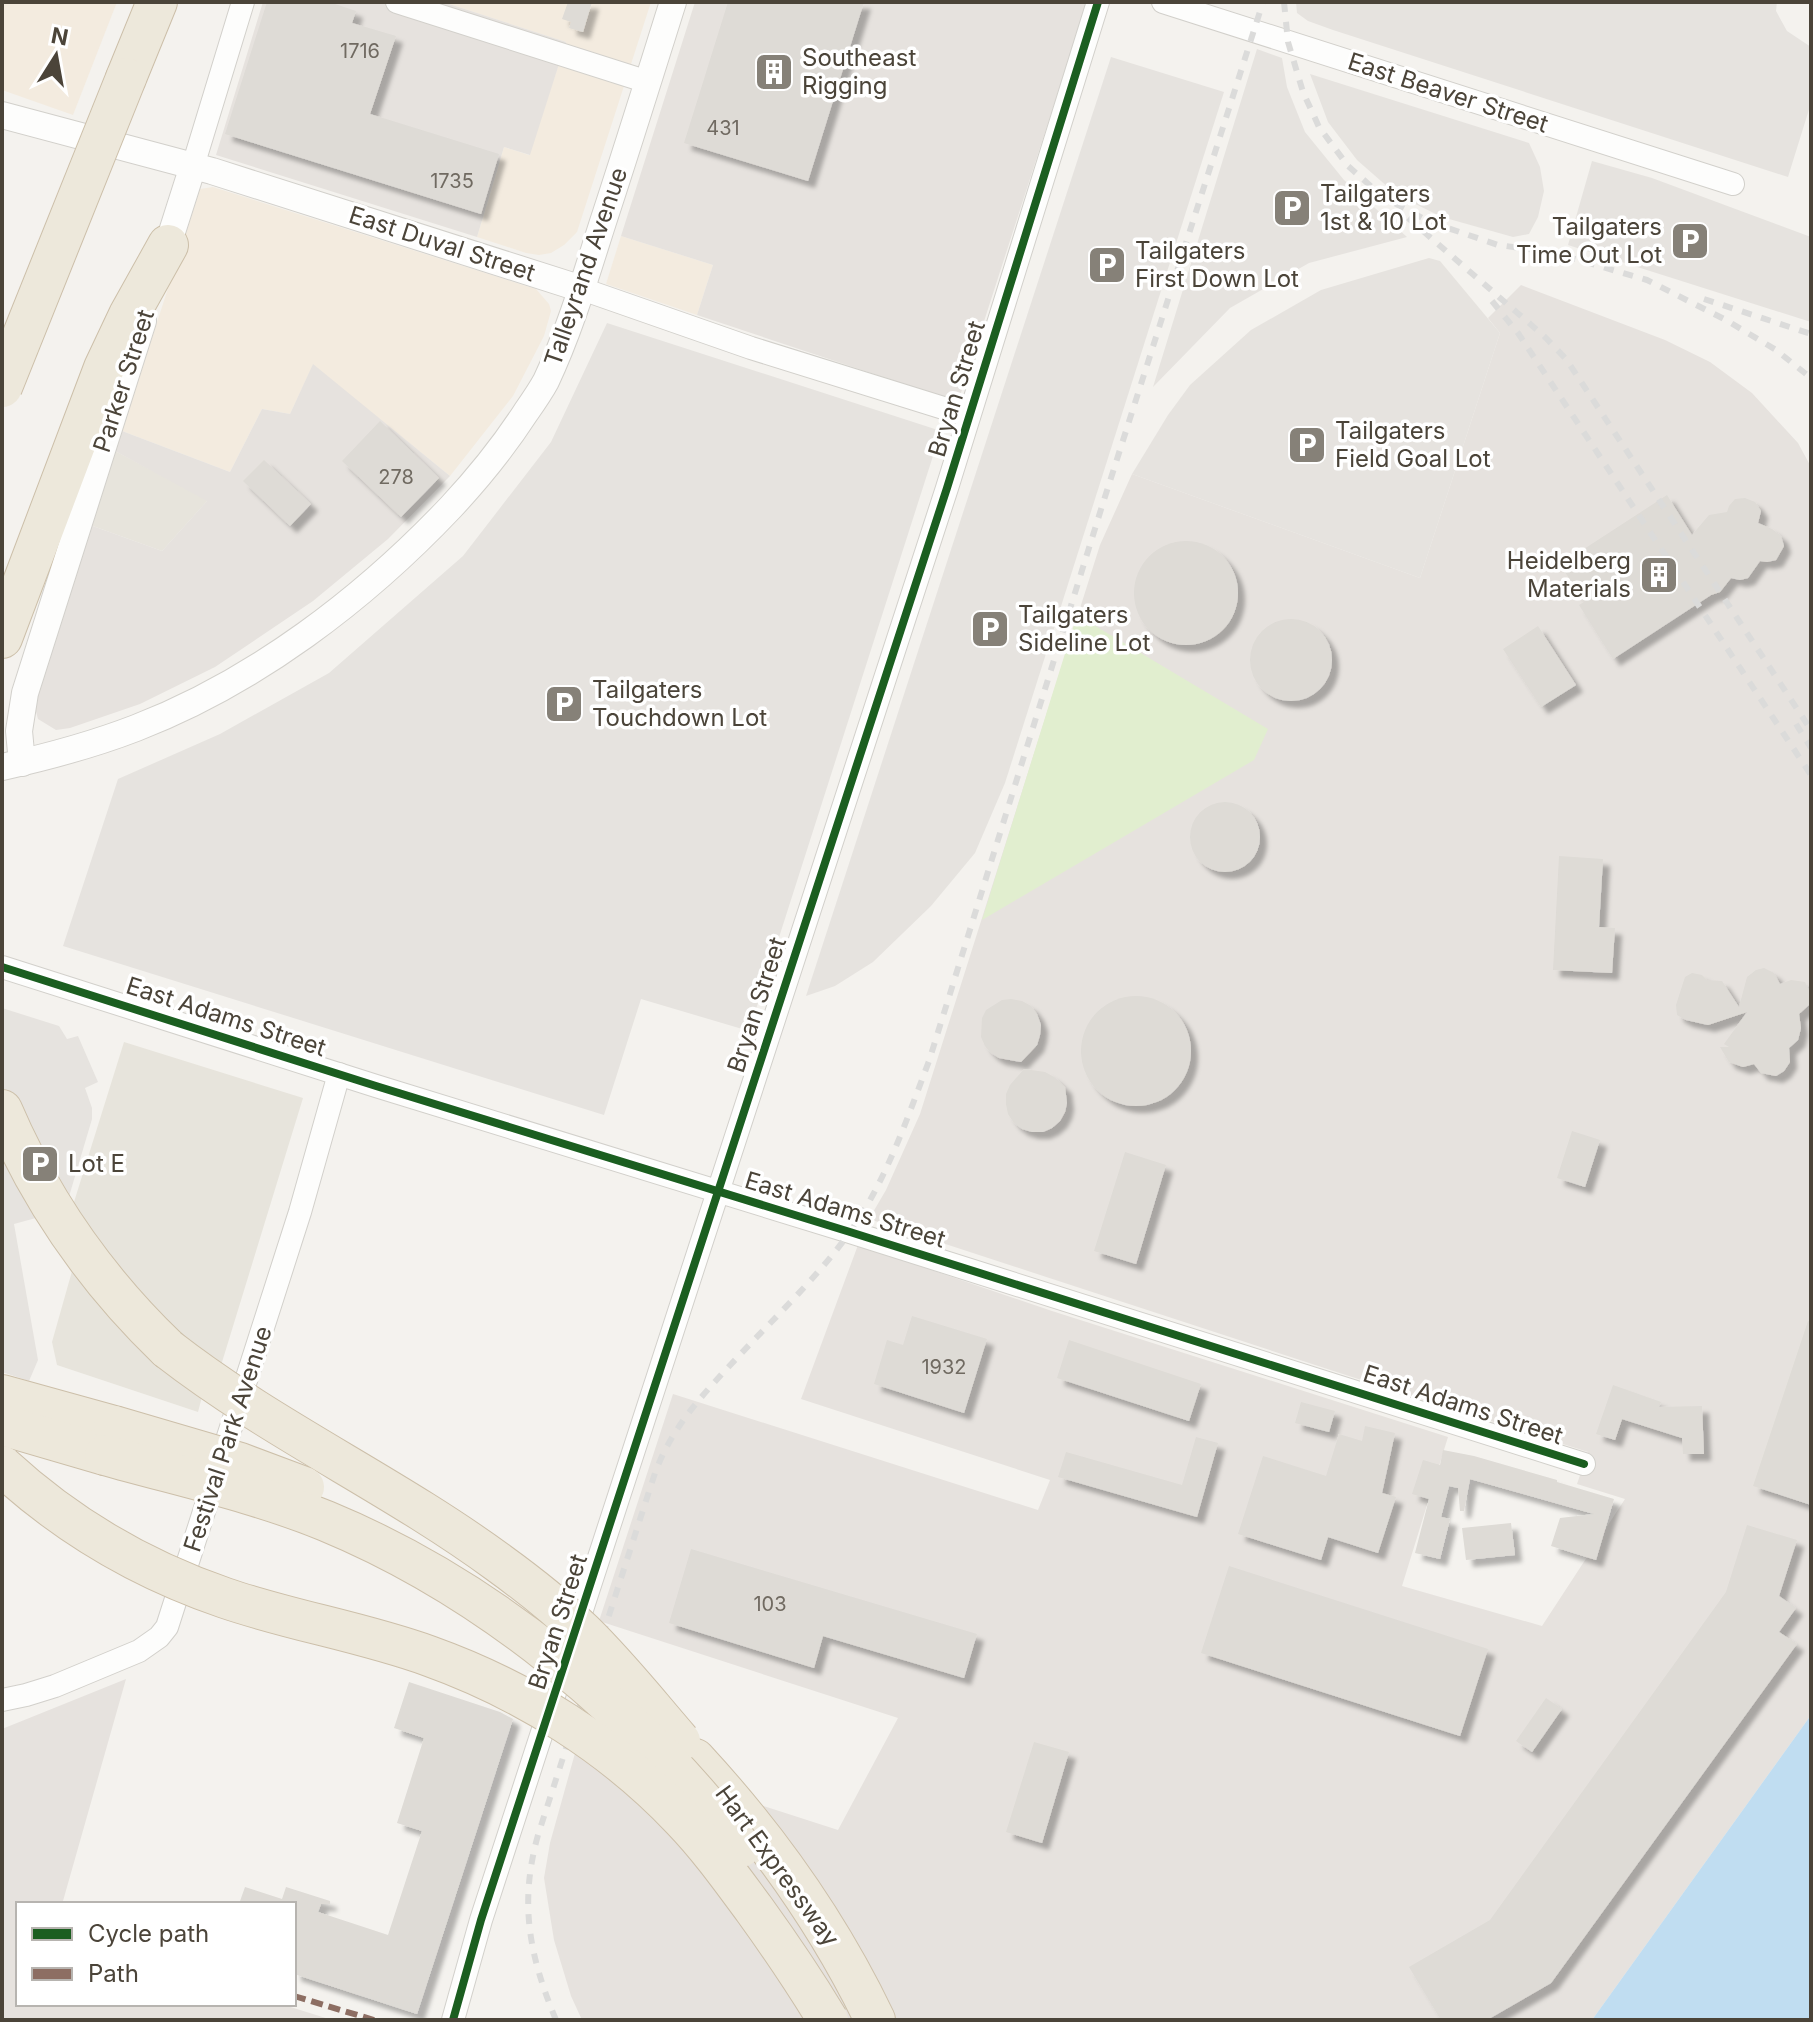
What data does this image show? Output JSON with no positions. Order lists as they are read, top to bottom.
{
  "streets": {
    "highway": ["Hart Expressway"],
    "street": [
      "East Beaver Street",
      "East Duval Street",
      "Talleyrand Avenue",
      "Parker Street",
      "Bryan Street",
      "East Adams Street",
      "Festival Park Avenue"
    ]
  },
  "crossings": [
    ["East Duval Street", "Talleyrand Avenue"],
    ["East Duval Street", "Parker Street"],
    ["East Duval Street", "Bryan Street"],
    ["Talleyrand Avenue", "Parker Street"],
    ["Bryan Street", "East Adams Street"],
    ["East Adams Street", "Festival Park Avenue"]
  ],
  "places": {
    "building": ["Southeast Rigging", "Heidelberg Materials"],
    "parking": [
      "Tailgaters 1st & 10 Lot",
      "Tailgaters Time Out Lot",
      "Tailgaters First Down Lot",
      "Tailgaters Field Goal Lot",
      "Tailgaters Sideline Lot",
      "Tailgaters Touchdown Lot",
      "Lot E"
    ]
  },
  "house_numbers": [
    "1716",
    "431",
    "1735",
    "278",
    "1932",
    "103"
  ],
  "legend": ["Cycle path", "Path"],
  "north": "top"
}
